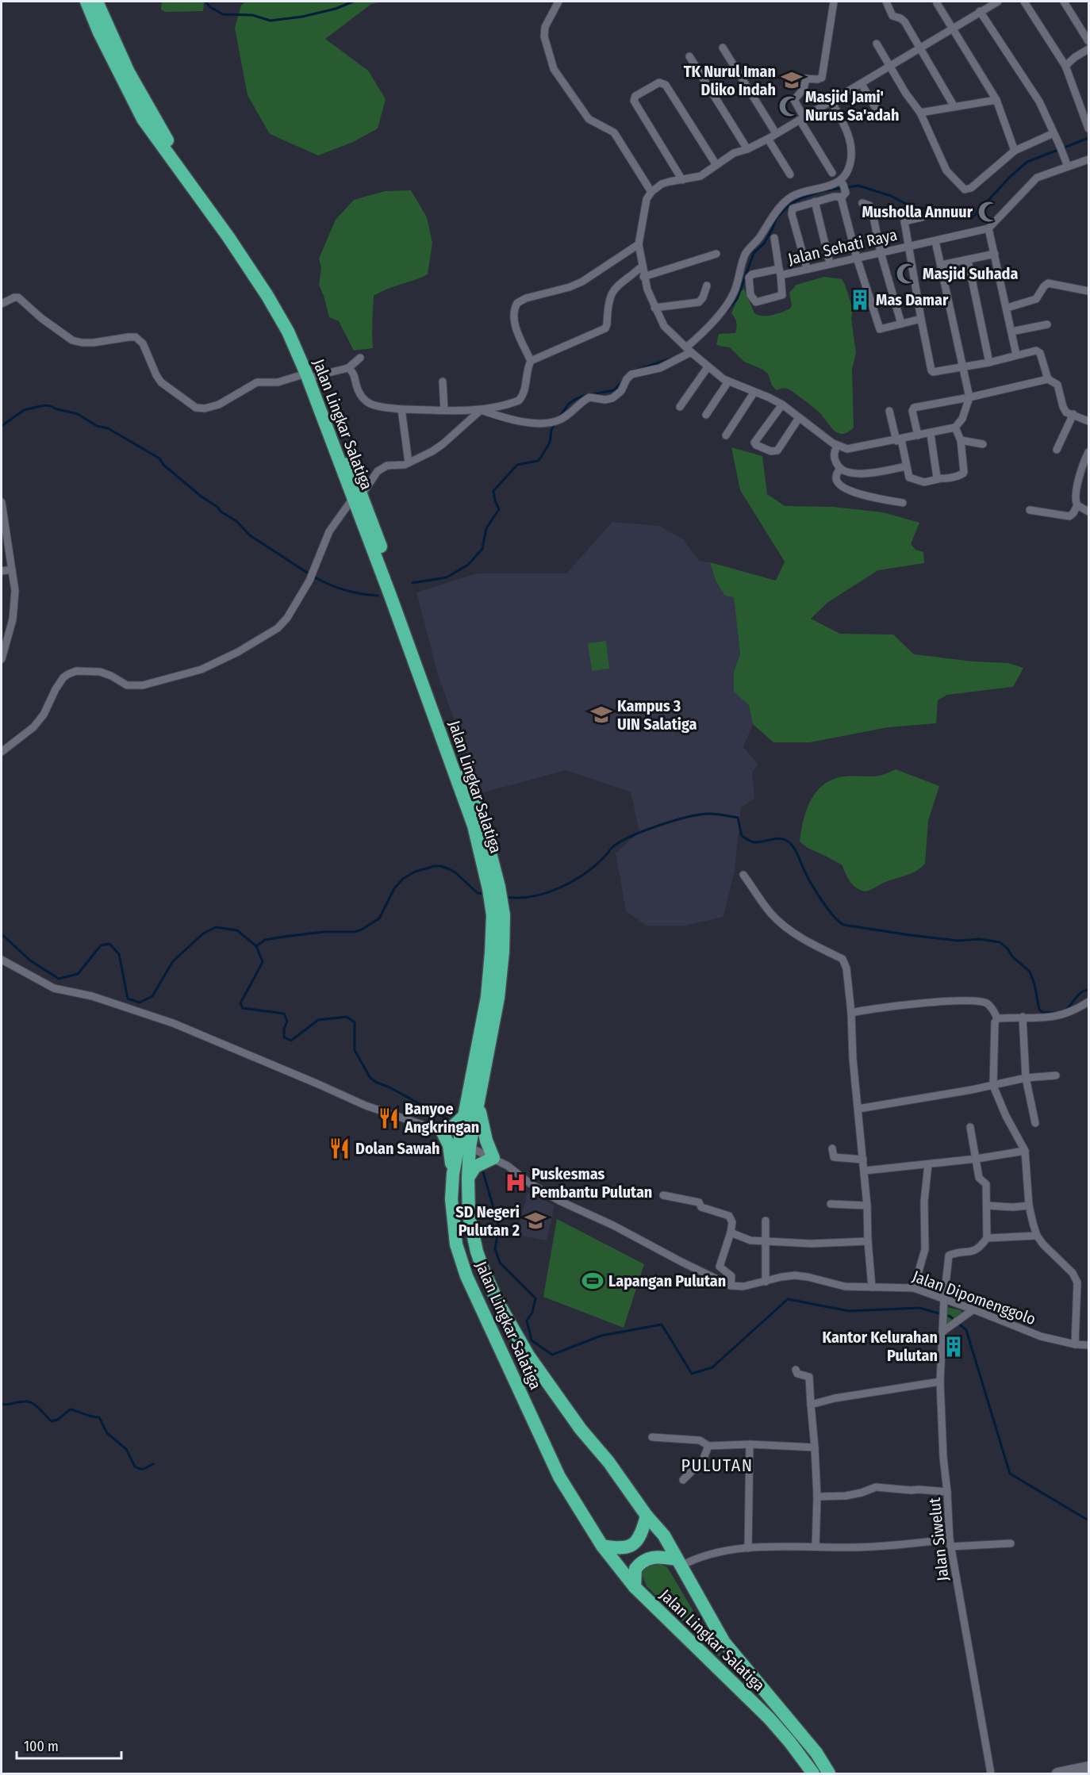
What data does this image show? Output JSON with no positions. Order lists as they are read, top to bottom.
{
  "streets": {
    "highway": ["Jalan Lingkar Salatiga"],
    "street": ["Jalan Sehati Raya", "Jalan Dipomenggolo", "Jalan Siwelut"]
  },
  "crossings": [
    ["Jalan Lingkar Salatiga", "Jalan Dipomenggolo"],
    ["Jalan Dipomenggolo", "Jalan Siwelut"]
  ],
  "districts": ["PULUTAN"],
  "places": {
    "school or university": ["TK Nurul Iman Dliko Indah", "Kampus 3 UIN Salatiga", "SD Negeri Pulutan 2"],
    "mosque": ["Masjid Jami' Nurus Sa'adah", "Musholla Annuur", "Masjid Suhada"],
    "building": ["Mas Damar", "Kantor Kelurahan Pulutan"],
    "restaurant": ["Banyoe Angkringan", "Dolan Sawah"],
    "hospital": ["Puskesmas Pembantu Pulutan"],
    "sports": ["Lapangan Pulutan"]
  },
  "scale_bar": "100 m"
}
